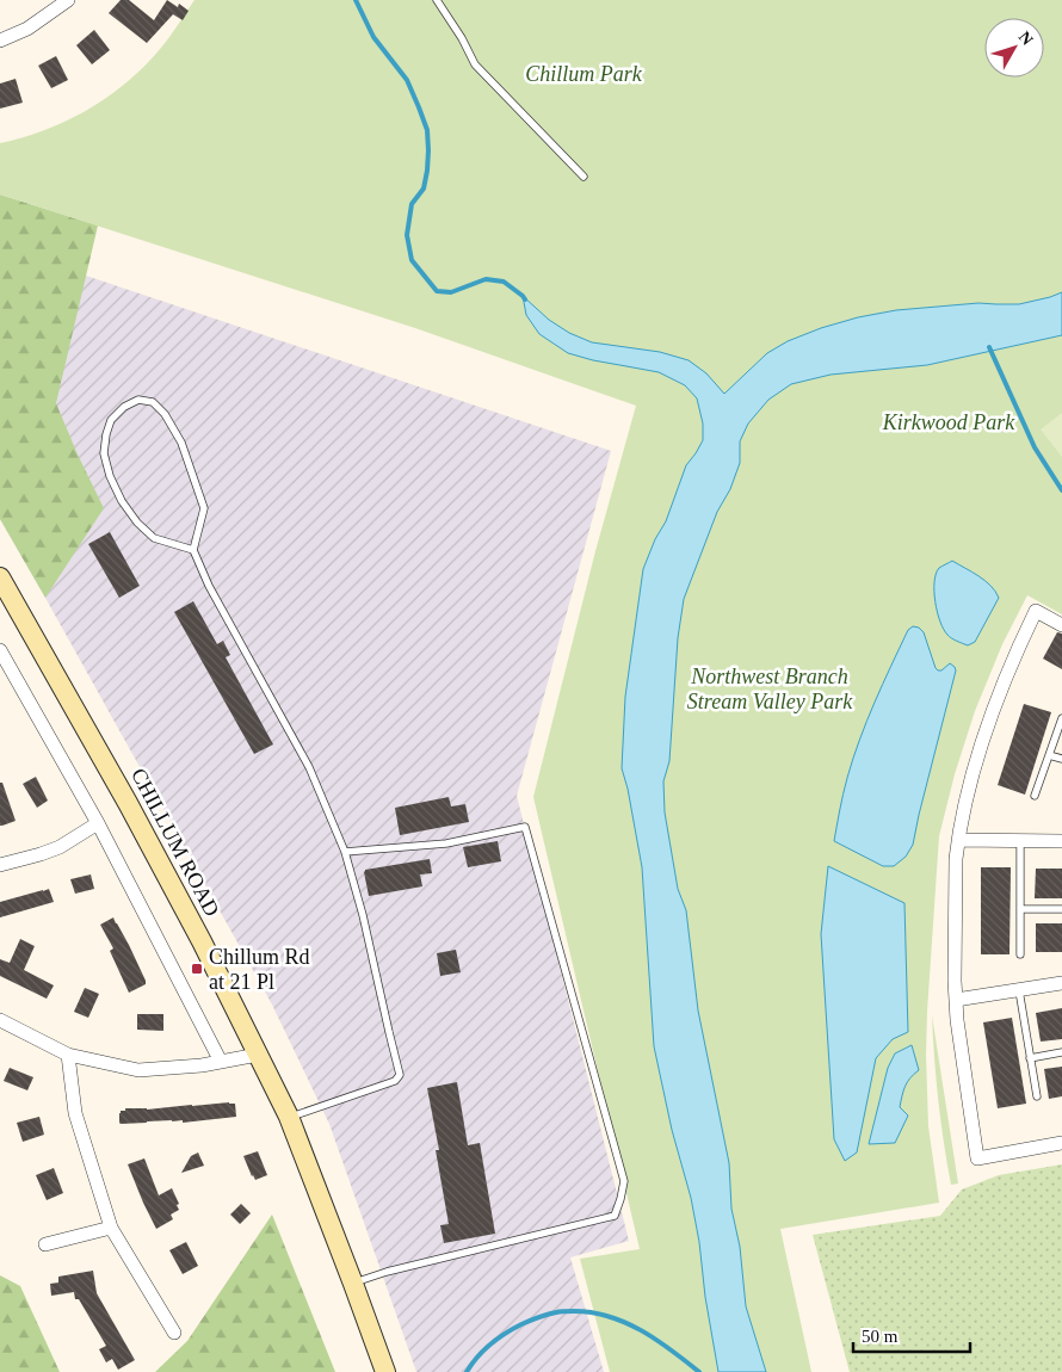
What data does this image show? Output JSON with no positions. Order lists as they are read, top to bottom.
{
  "streets": {
    "main road": ["CHILLUM ROAD"]
  },
  "parks": ["Chillum Park", "Kirkwood Park", "Northwest Branch Stream Valley Park"],
  "places": {
    "transit": ["Chillum Rd at 21 Pl"]
  },
  "scale_bar": "50 m",
  "north": "top right"
}
